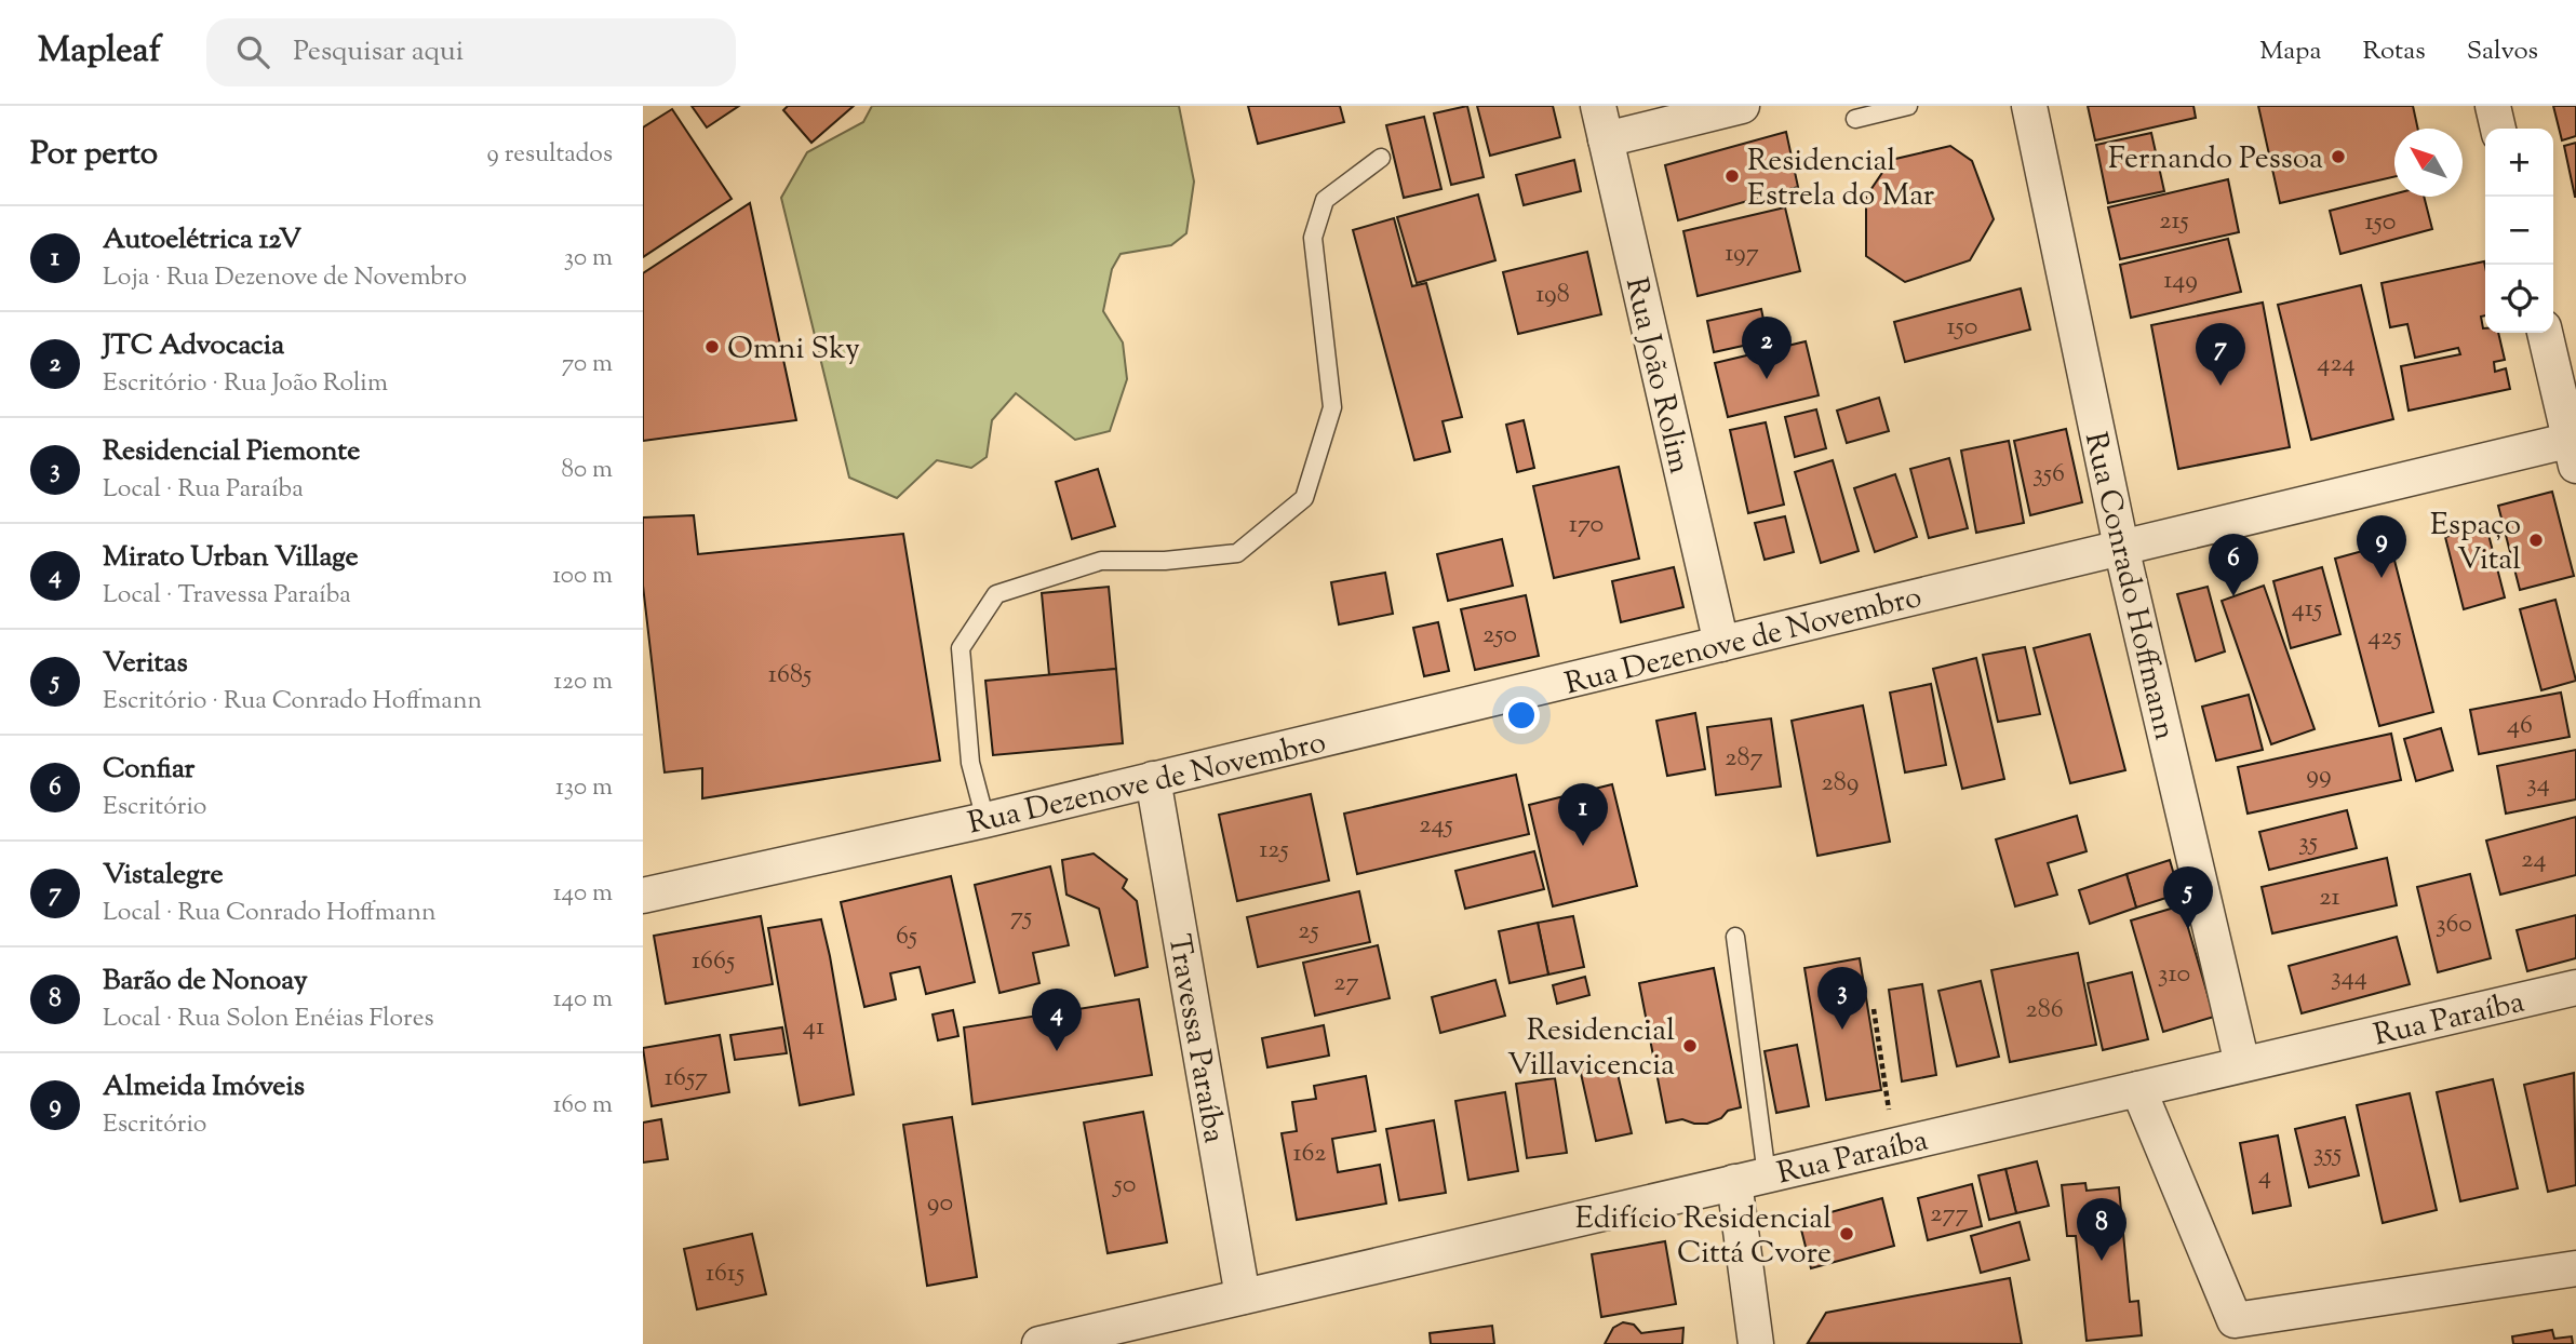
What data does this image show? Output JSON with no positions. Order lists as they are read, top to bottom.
{
  "streets": {
    "street": [
      "Rua João Rolim",
      "Rua Conrado Hoffmann",
      "Rua Dezenove de Novembro",
      "Rua Paraíba",
      "Travessa Paraíba"
    ]
  },
  "crossings": [
    ["Rua João Rolim", "Rua Dezenove de Novembro"],
    ["Rua Conrado Hoffmann", "Rua Dezenove de Novembro"],
    ["Rua Conrado Hoffmann", "Rua Paraíba"],
    ["Rua Dezenove de Novembro", "Travessa Paraíba"],
    ["Rua Paraíba", "Travessa Paraíba"]
  ],
  "places": [
    "Fernando Pessoa",
    "Residencial Estrela do Mar",
    "Omni Sky",
    "Espaço Vital",
    "Residencial Villavicencia",
    "Edifício Residencial Cittá Cvore"
  ],
  "house_numbers": [
    "215",
    "150",
    "197",
    "149",
    "198",
    "150",
    "424",
    "356",
    "170",
    "415",
    "250",
    "425",
    "1685",
    "46",
    "287",
    "99",
    "289",
    "34",
    "245",
    "35",
    "125",
    "24",
    "21",
    "75",
    "360",
    "25",
    "65",
    "1665",
    "310",
    "344",
    "27",
    "286",
    "41",
    "1657",
    "162",
    "355",
    "4",
    "50",
    "90",
    "277",
    "1615"
  ],
  "north": "top left",
  "page": {
    "header": "Mapleaf",
    "search": "Pesquisar aqui",
    "nav": ["Mapa", "Rotas", "Salvos"],
    "heading": ["Por perto", "9 resultados"],
    "map_buttons": ["+", "−"],
    "list": [
      {
        "mark": "1",
        "name": "Autoelétrica 12V",
        "note": "Loja · Rua Dezenove de Novembro",
        "value": "30 m"
      },
      {
        "mark": "2",
        "name": "JTC Advocacia",
        "note": "Escritório · Rua João Rolim",
        "value": "70 m"
      },
      {
        "mark": "3",
        "name": "Residencial Piemonte",
        "note": "Local · Rua Paraíba",
        "value": "80 m"
      },
      {
        "mark": "4",
        "name": "Mirato Urban Village",
        "note": "Local · Travessa Paraíba",
        "value": "100 m"
      },
      {
        "mark": "5",
        "name": "Veritas",
        "note": "Escritório · Rua Conrado Hoffmann",
        "value": "120 m"
      },
      {
        "mark": "6",
        "name": "Confiar",
        "note": "Escritório",
        "value": "130 m"
      },
      {
        "mark": "7",
        "name": "Vistalegre",
        "note": "Local · Rua Conrado Hoffmann",
        "value": "140 m"
      },
      {
        "mark": "8",
        "name": "Barão de Nonoay",
        "note": "Local · Rua Solon Enéias Flores",
        "value": "140 m"
      },
      {
        "mark": "9",
        "name": "Almeida Imóveis",
        "note": "Escritório",
        "value": "160 m"
      }
    ],
    "pins": [
      "2",
      "7",
      "9",
      "6",
      "1",
      "5",
      "3",
      "4",
      "8"
    ]
  }
}
